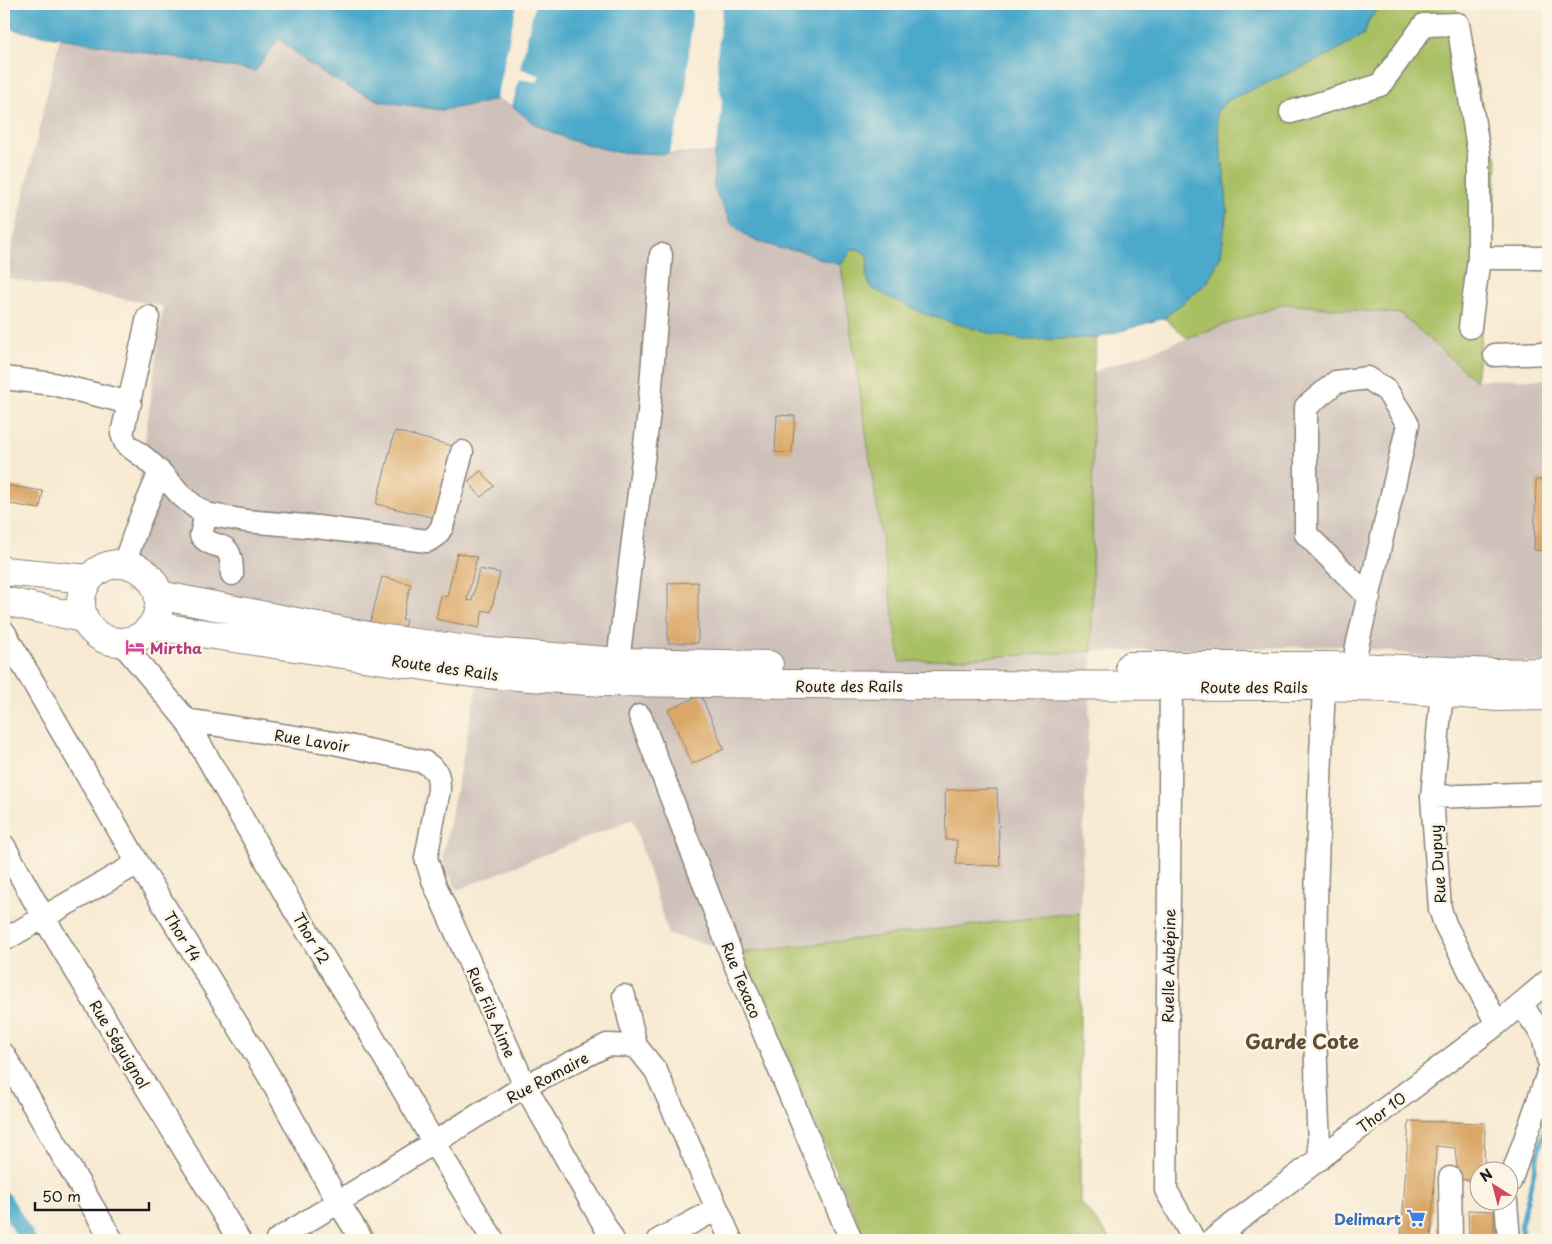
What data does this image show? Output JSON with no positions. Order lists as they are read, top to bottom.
{
  "streets": {
    "main road": ["Route des Rails"],
    "street": [
      "Rue Lavoir",
      "Rue Dupuy",
      "Thor 14",
      "Thor 12",
      "Ruelle Aubépine",
      "Rue Texaco",
      "Rue Fils Aime",
      "Rue Séguignol",
      "Rue Romaire",
      "Thor 10"
    ]
  },
  "crossings": [
    ["Route des Rails", "Rue Dupuy"],
    ["Route des Rails", "Thor 12"],
    ["Route des Rails", "Ruelle Aubépine"],
    ["Rue Lavoir", "Thor 12"],
    ["Rue Lavoir", "Rue Fils Aime"],
    ["Rue Dupuy", "Thor 10"],
    ["Thor 14", "Rue Romaire"],
    ["Thor 12", "Rue Romaire"],
    ["Rue Fils Aime", "Rue Romaire"]
  ],
  "districts": ["Garde Cote"],
  "places": {
    "hotel": ["Mirtha"],
    "supermarket": ["Delimart"]
  },
  "scale_bar": "50 m",
  "north": "top left"
}
